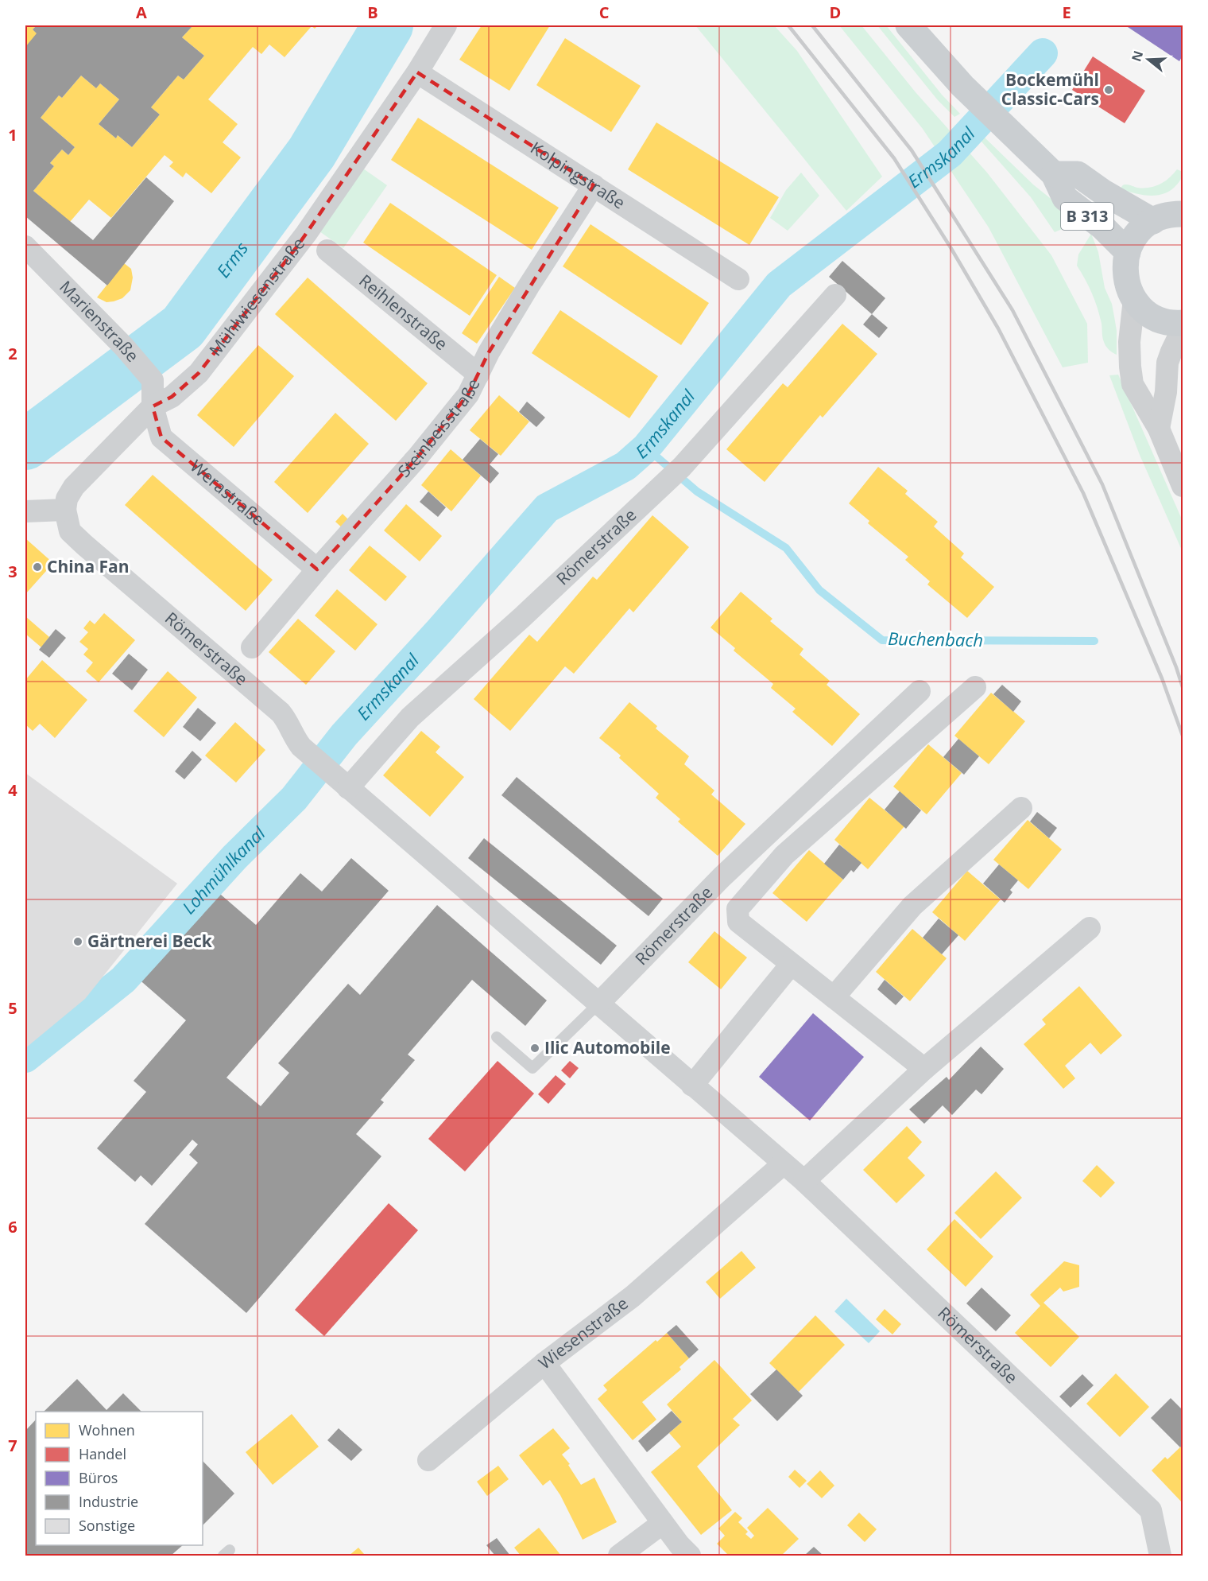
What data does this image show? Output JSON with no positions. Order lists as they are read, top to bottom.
{
  "streets": {
    "main road": ["B 313"],
    "street": [
      "Kolpingstraße",
      "Mühlwiesenstraße",
      "Reihlenstraße",
      "Marienstraße",
      "Steinbeisstraße",
      "Werastraße",
      "Römerstraße",
      "Wiesenstraße"
    ]
  },
  "crossings": [
    ["Kolpingstraße", "Mühlwiesenstraße"],
    ["Kolpingstraße", "Steinbeisstraße"],
    ["Mühlwiesenstraße", "Marienstraße"],
    ["Mühlwiesenstraße", "Werastraße"],
    ["Mühlwiesenstraße", "Römerstraße"],
    ["Reihlenstraße", "Steinbeisstraße"],
    ["Marienstraße", "Werastraße"],
    ["Steinbeisstraße", "Werastraße"],
    ["Römerstraße", "Wiesenstraße"]
  ],
  "water": [
    "Ermskanal",
    "Erms",
    "Buchenbach",
    "Lohmühlkanal"
  ],
  "places": [
    "Bockemühl Classic-Cars",
    "China Fan",
    "Gärtnerei Beck",
    "Ilic Automobile"
  ],
  "legend": [
    "Wohnen",
    "Handel",
    "Büros",
    "Industrie",
    "Sonstige"
  ],
  "north": "left",
  "grid": {
    "columns": [
      "A",
      "B",
      "C",
      "D",
      "E"
    ],
    "rows": [
      "1",
      "2",
      "3",
      "4",
      "5",
      "6",
      "7"
    ]
  }
}
